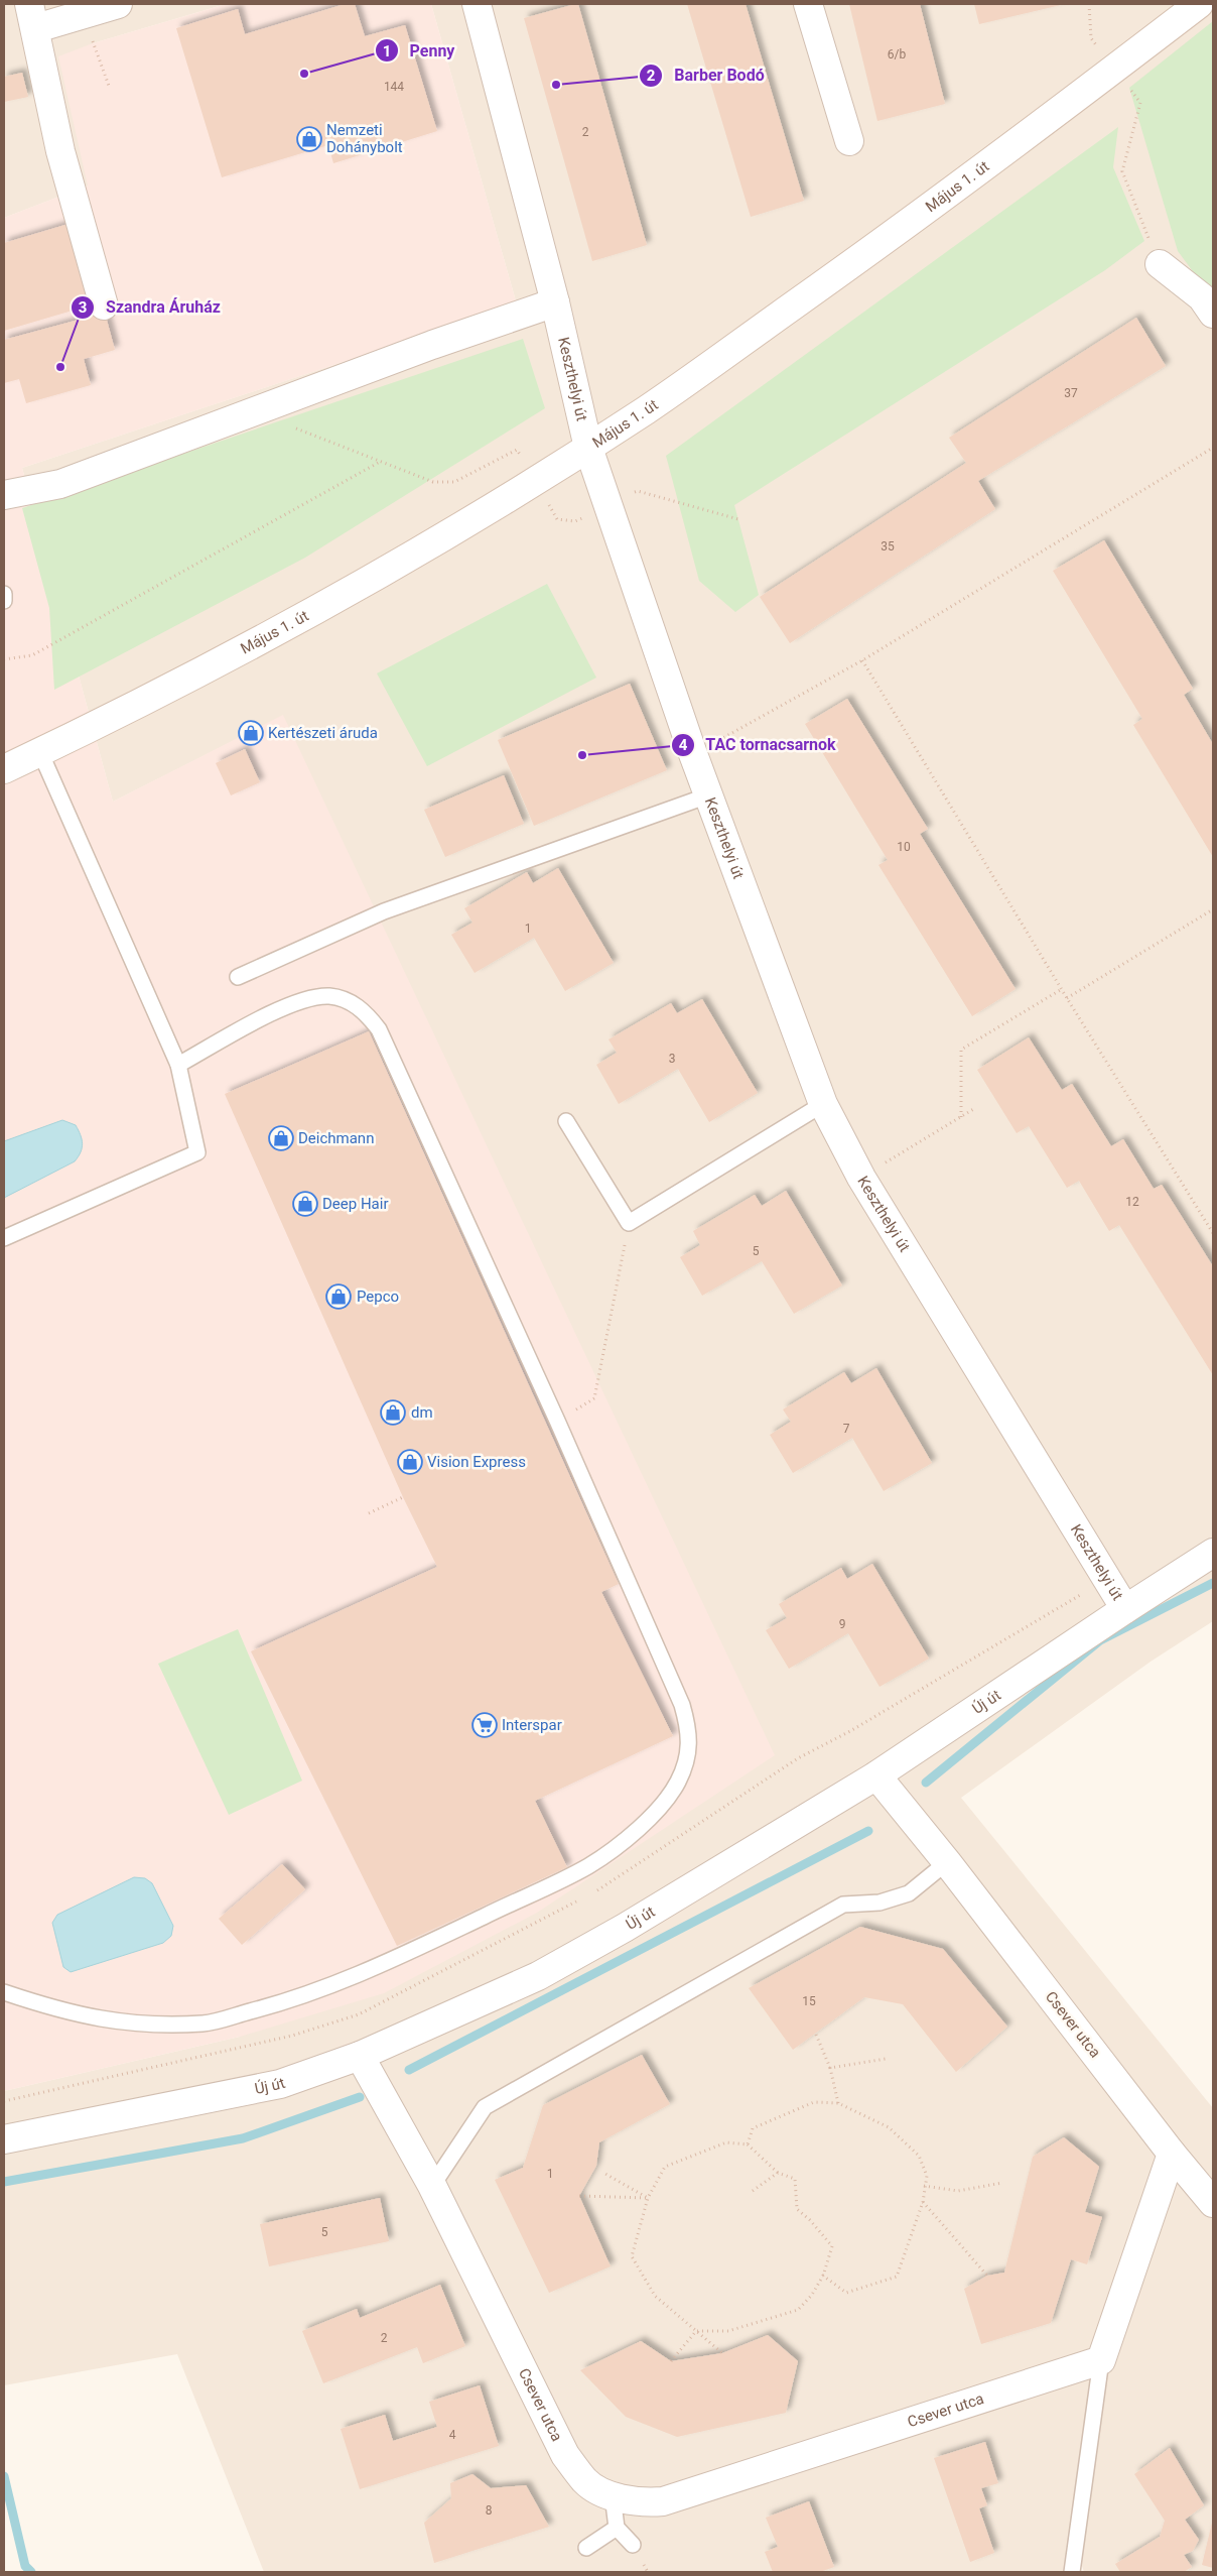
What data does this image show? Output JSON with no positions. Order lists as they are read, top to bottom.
{
  "streets": {
    "street": [
      "Május 1. út",
      "Keszthelyi út",
      "Új út",
      "Csever utca"
    ]
  },
  "crossings": [
    ["Május 1. út", "Keszthelyi út"],
    ["Keszthelyi út", "Új út"],
    ["Új út", "Csever utca"]
  ],
  "places": {
    "other": [
      "Penny",
      "Barber Bodó",
      "Szandra Áruház",
      "TAC tornacsarnok"
    ],
    "shop": [
      "Nemzeti Dohánybolt",
      "Kertészeti áruda",
      "Deichmann",
      "Deep Hair",
      "Pepco",
      "dm",
      "Vision Express"
    ],
    "supermarket": ["Interspar"]
  },
  "house_numbers": [
    "6/b",
    "144",
    "2",
    "37",
    "35",
    "10",
    "1",
    "3",
    "12",
    "5",
    "7",
    "9",
    "15",
    "1",
    "5",
    "2",
    "4",
    "8"
  ]
}
